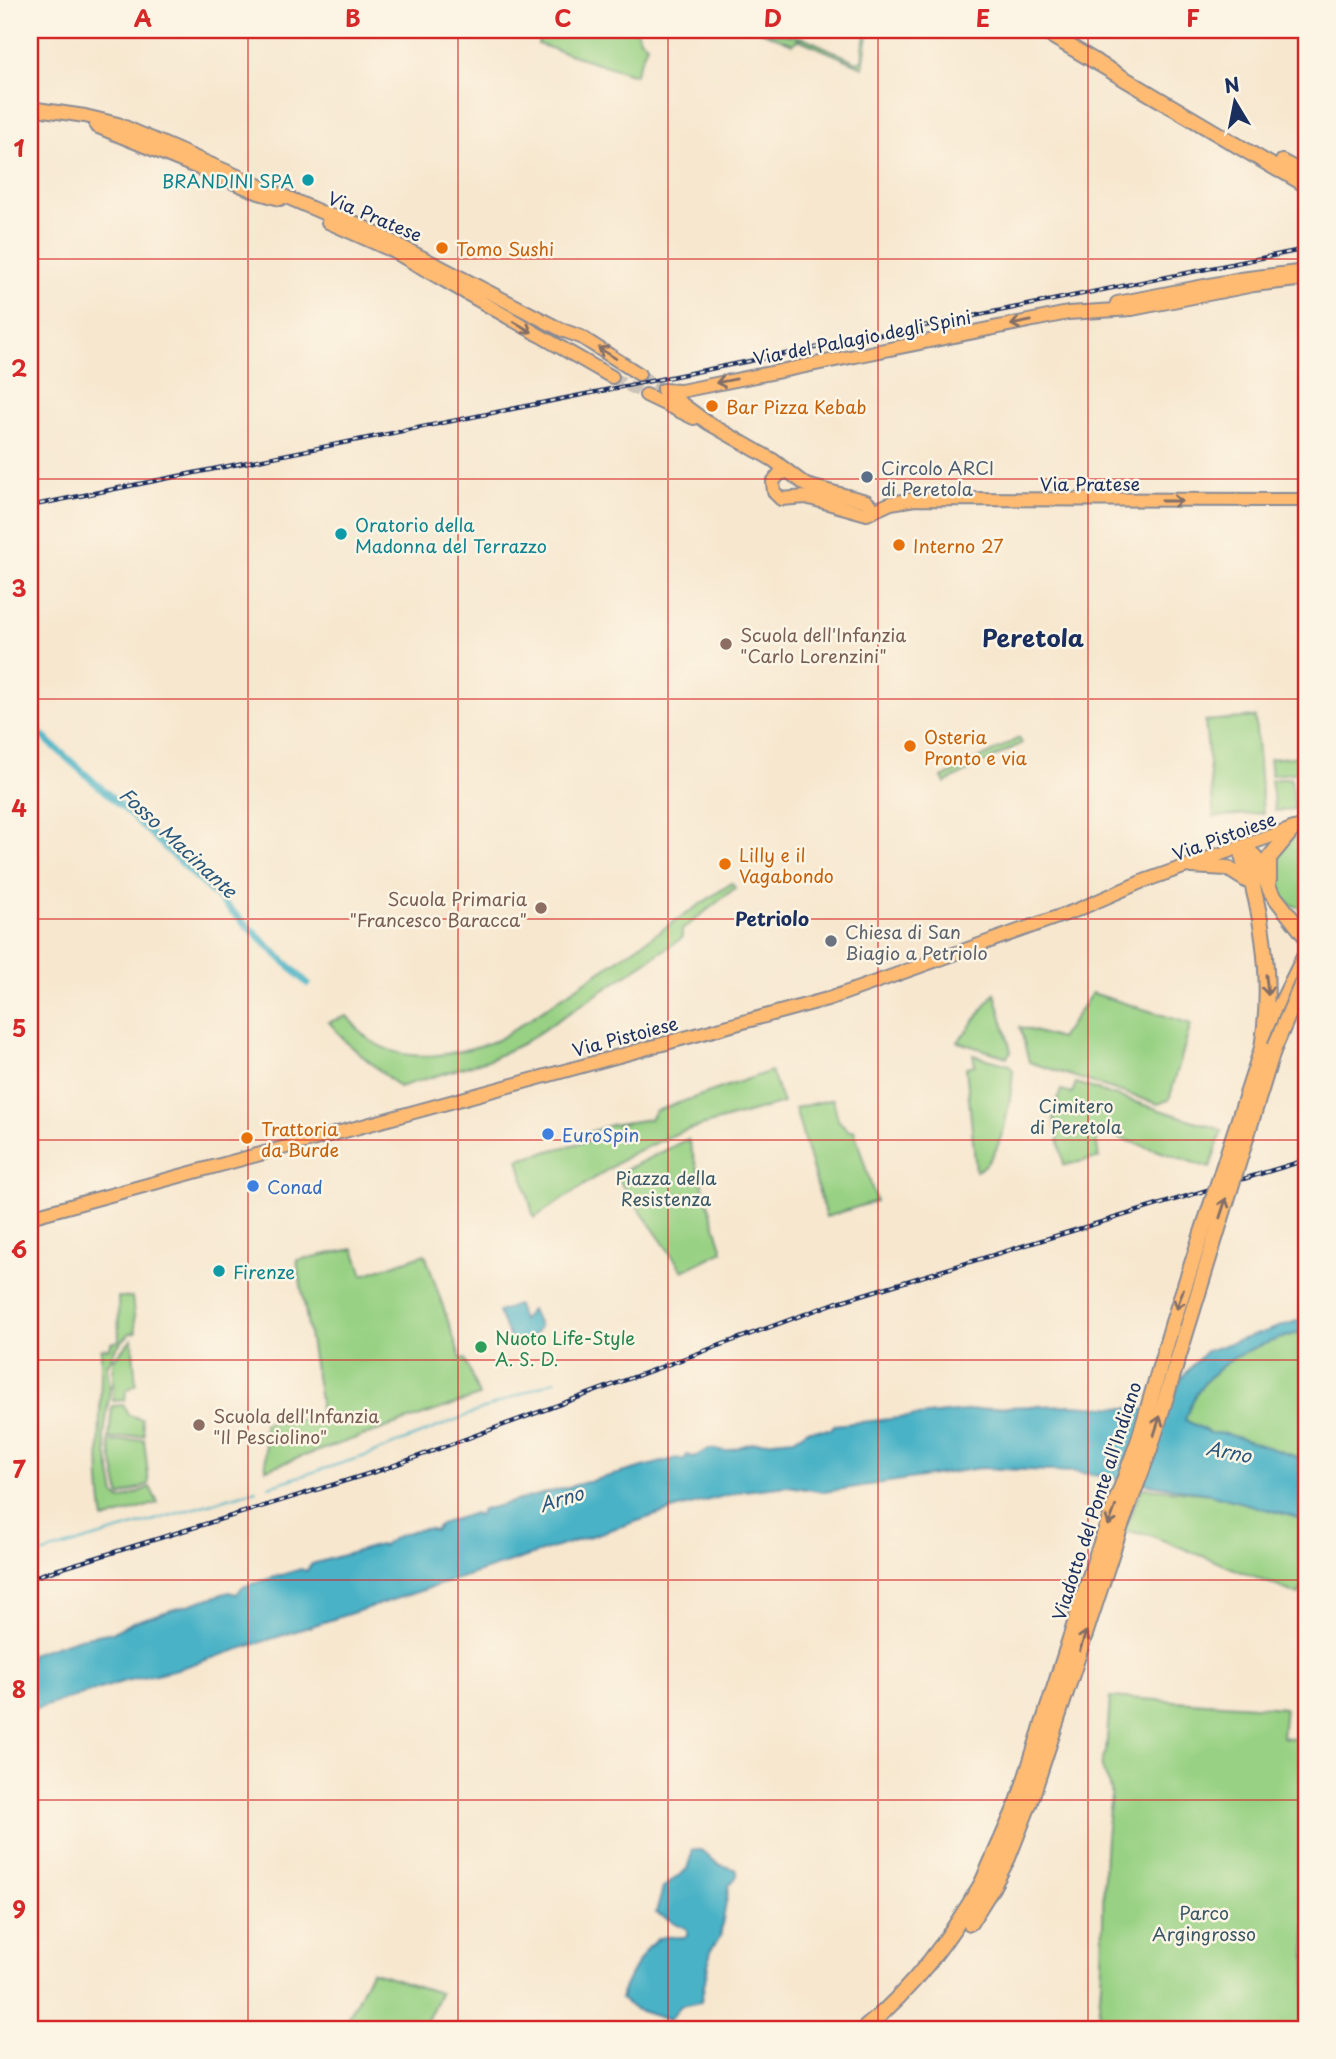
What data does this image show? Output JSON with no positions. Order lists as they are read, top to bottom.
{
  "streets": {
    "highway": ["Viadotto del Ponte all'Indiano"],
    "main road": ["Via Pratese", "Via del Palagio degli Spini", "Via Pistoiese"]
  },
  "one_way": ["Via del Palagio degli Spini"],
  "districts": ["Peretola", "Petriolo"],
  "water": ["Fosso Macinante", "Arno"],
  "parks": ["Cimitero di Peretola", "Piazza della Resistenza", "Parco Argingrosso"],
  "places": [
    "BRANDINI SPA",
    "Tomo Sushi",
    "Bar Pizza Kebab",
    "Circolo ARCI di Peretola",
    "Oratorio della Madonna del Terrazzo",
    "Interno 27",
    "Scuola dell'Infanzia \"Carlo Lorenzini\"",
    "Osteria Pronto e via",
    "Lilly e il Vagabondo",
    "Scuola Primaria \"Francesco Baracca\"",
    "Chiesa di San Biagio a Petriolo",
    "EuroSpin",
    "Trattoria da Burde",
    "Conad",
    "Firenze",
    "Nuoto Life-Style A. S. D.",
    "Scuola dell'Infanzia \"Il Pesciolino\""
  ],
  "north": "top",
  "grid": {
    "columns": [
      "A",
      "B",
      "C",
      "D",
      "E",
      "F"
    ],
    "rows": [
      "1",
      "2",
      "3",
      "4",
      "5",
      "6",
      "7",
      "8",
      "9"
    ]
  }
}
